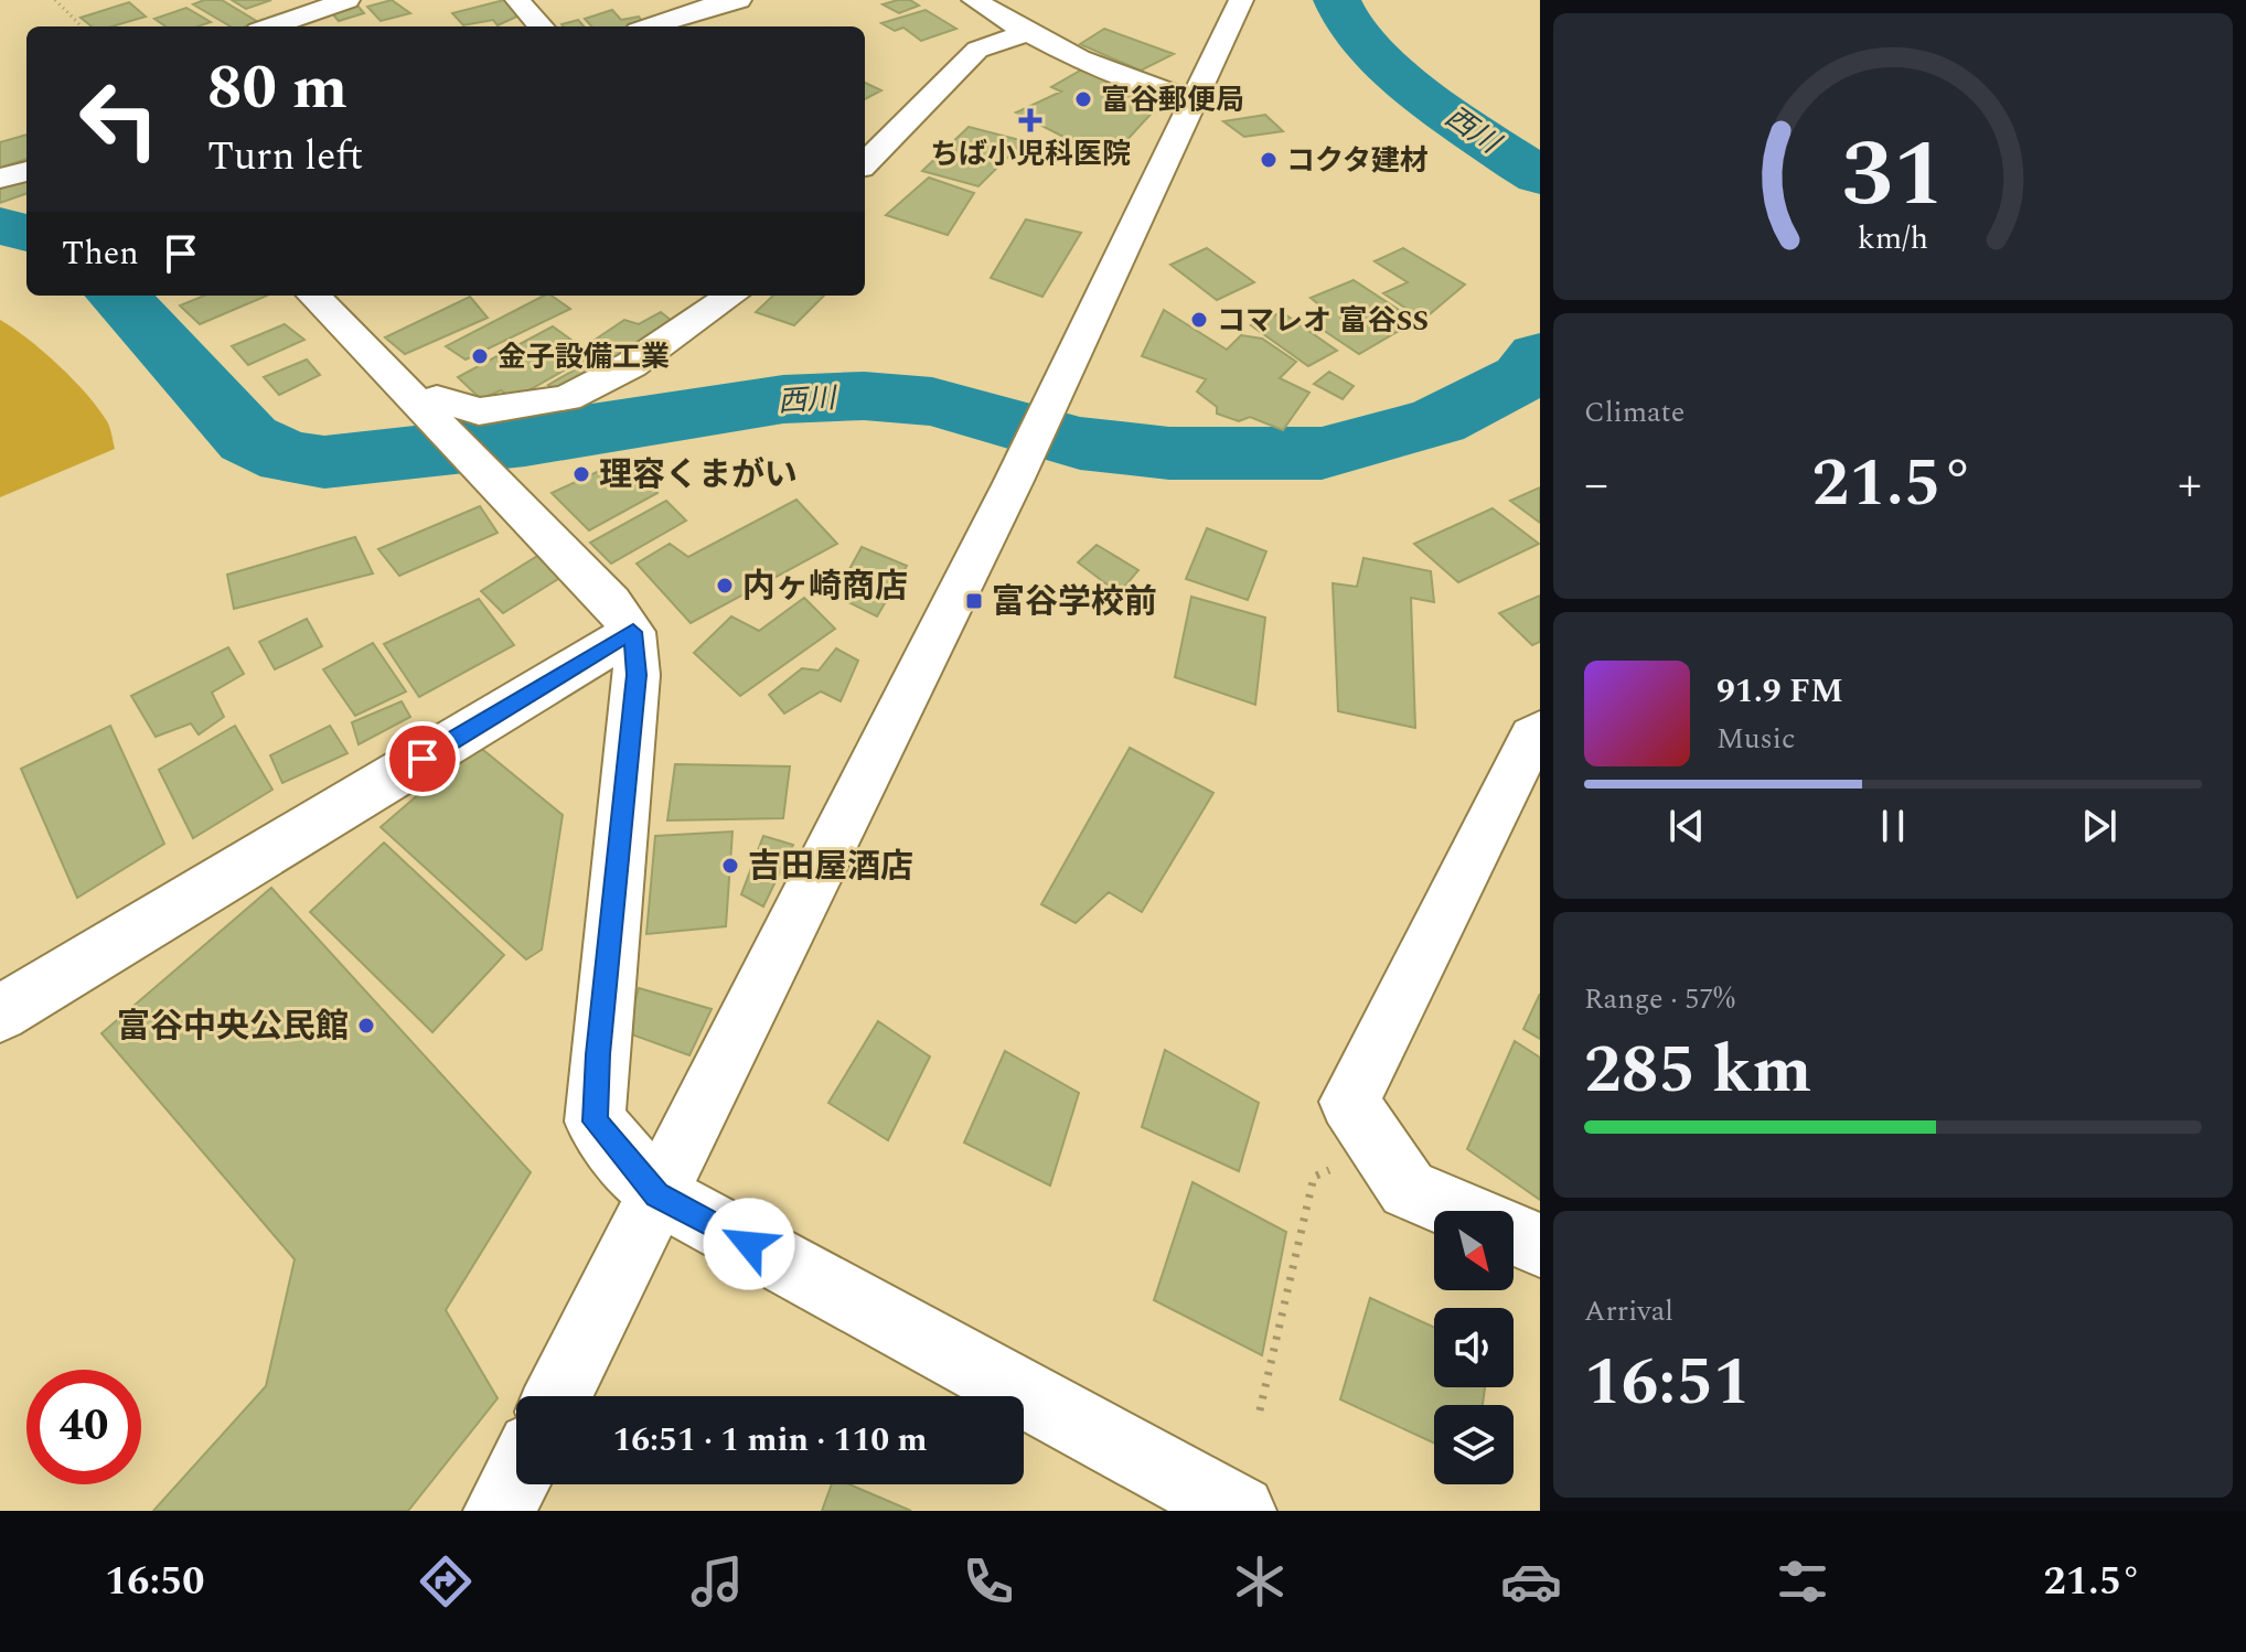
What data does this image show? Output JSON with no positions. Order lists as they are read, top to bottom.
{
  "water": ["西川"],
  "places": {
    "other": [
      "富谷郵便局",
      "コクタ建材",
      "コマレオ 富谷SS",
      "金子設備工業",
      "理容くまがい",
      "内ヶ崎商店",
      "吉田屋酒店",
      "富谷中央公民館"
    ],
    "health": ["ちば小児科医院"],
    "transit": ["富谷学校前"]
  },
  "north": "bottom right",
  "page": {
    "turn": ["80 m", "Turn left"],
    "then": "Then",
    "tile": [
      "Climate",
      ["Range · 57%", "285 km"],
      ["Arrival", "16:51"]
    ],
    "heat": ["−", "21.5°", "+"],
    "song": ["91.9 FM", "Music"],
    "limit": "40",
    "trip": "16:51 · 1 min · 110 m",
    "tabs": ["16:50", "21.5°"],
    "gauge": ["31", "km/h"]
  }
}
